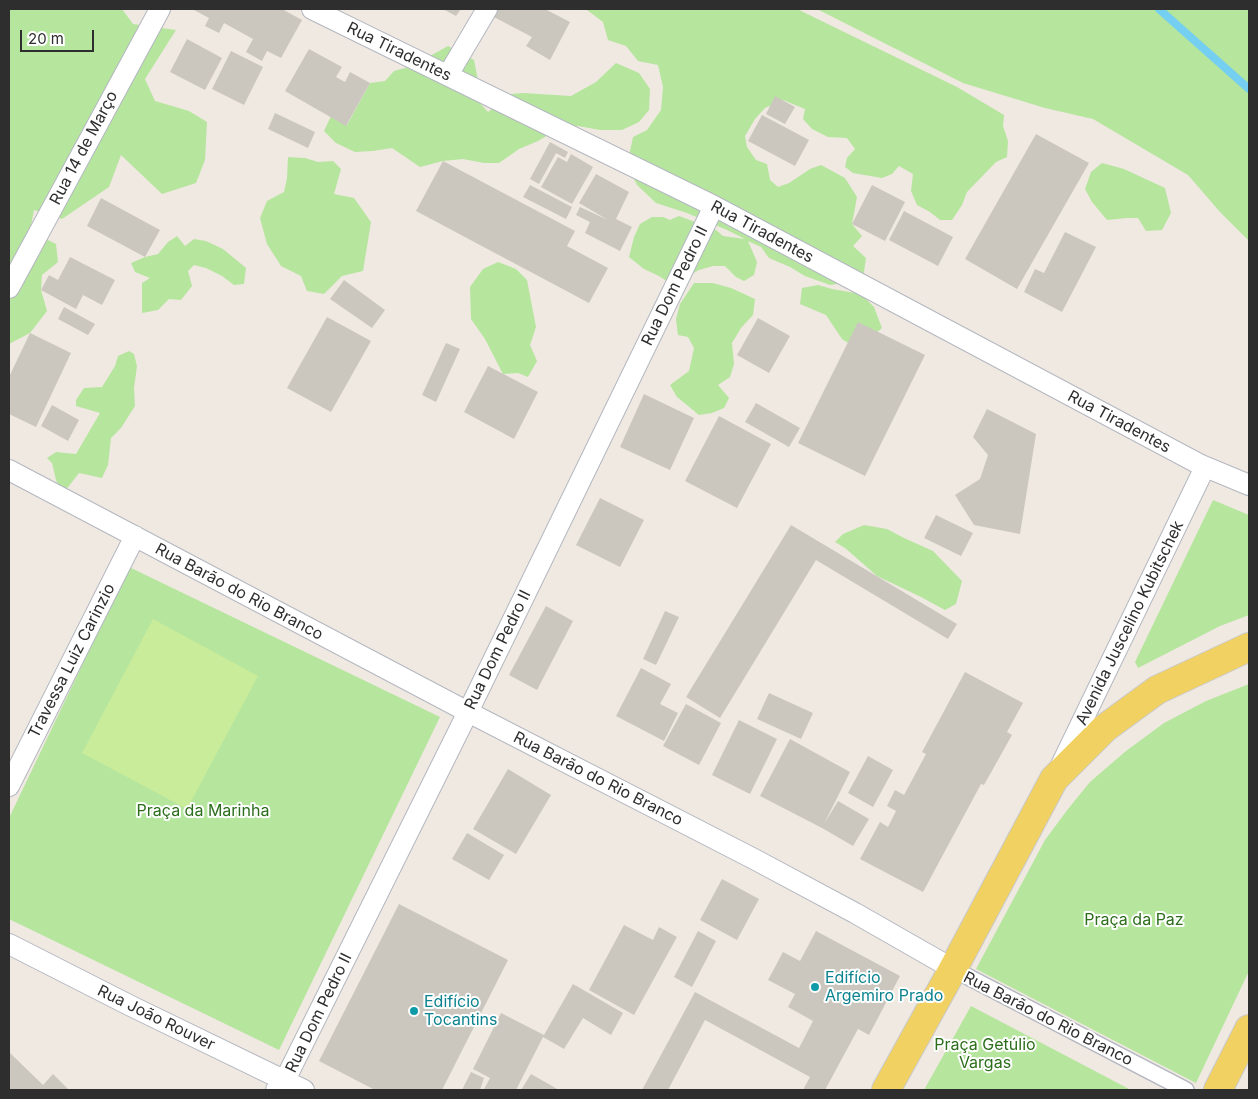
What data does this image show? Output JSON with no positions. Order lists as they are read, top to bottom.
{
  "streets": {
    "main road": ["Avenida Juscelino Kubitschek"],
    "street": [
      "Rua Tiradentes",
      "Rua 14 de Março",
      "Rua Dom Pedro II",
      "Rua Barão do Rio Branco",
      "Travessa Luiz Carinzio",
      "Rua João Rouver"
    ]
  },
  "crossings": [
    ["Rua Tiradentes", "Rua Dom Pedro II"],
    ["Rua Tiradentes", "Avenida Juscelino Kubitschek"],
    ["Rua Dom Pedro II", "Rua Barão do Rio Branco"],
    ["Rua Dom Pedro II", "Rua João Rouver"],
    ["Rua Barão do Rio Branco", "Avenida Juscelino Kubitschek"],
    ["Rua Barão do Rio Branco", "Travessa Luiz Carinzio"]
  ],
  "parks": ["Praça da Marinha", "Praça da Paz", "Praça Getúlio Vargas"],
  "places": ["Edifício Argemiro Prado", "Edifício Tocantins"],
  "scale_bar": "20 m"
}
